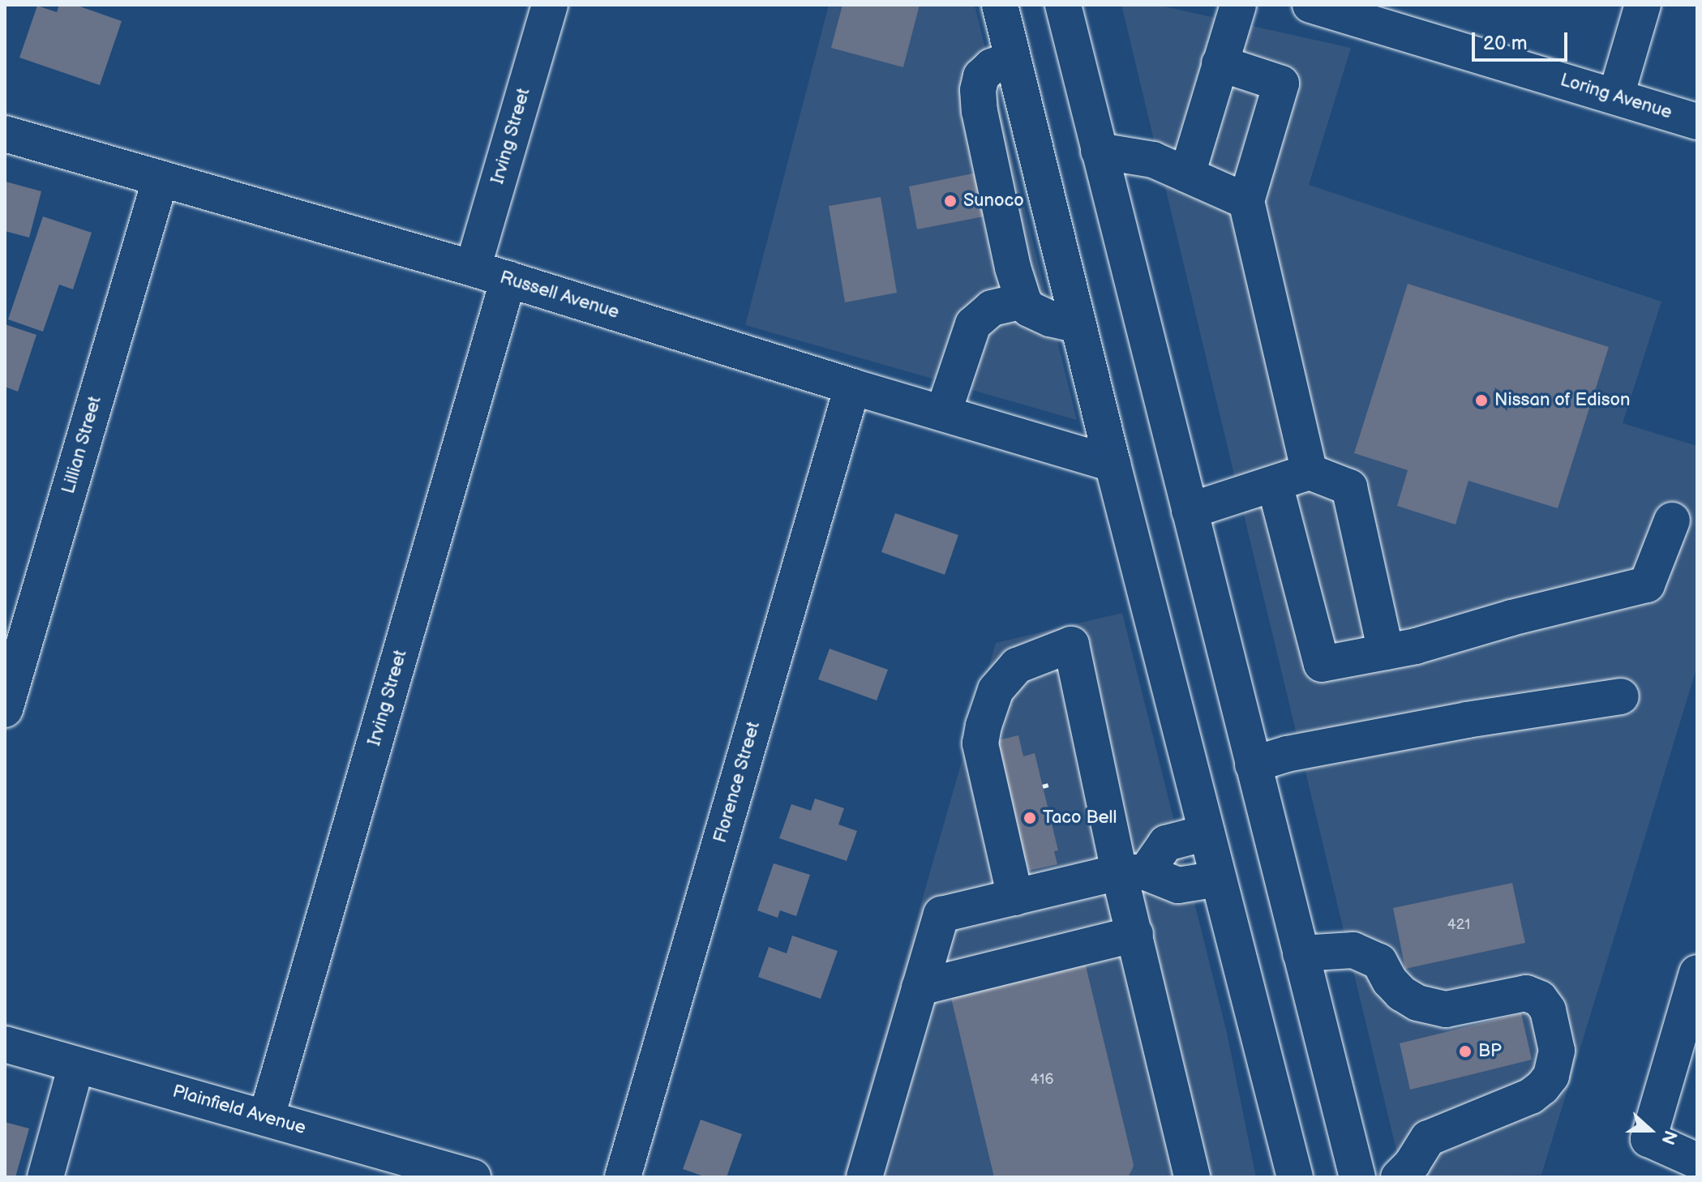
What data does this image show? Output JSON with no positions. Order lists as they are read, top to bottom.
{
  "streets": {
    "main road": [
      "Loring Avenue",
      "Irving Street",
      "Russell Avenue",
      "Lillian Street",
      "Florence Street",
      "Plainfield Avenue"
    ]
  },
  "crossings": [
    ["Irving Street", "Russell Avenue"],
    ["Irving Street", "Plainfield Avenue"],
    ["Russell Avenue", "Lillian Street"],
    ["Russell Avenue", "Florence Street"]
  ],
  "places": [
    "Sunoco",
    "Nissan of Edison",
    "Taco Bell",
    "BP"
  ],
  "house_numbers": ["421", "416"],
  "scale_bar": "20 m",
  "north": "right"
}
